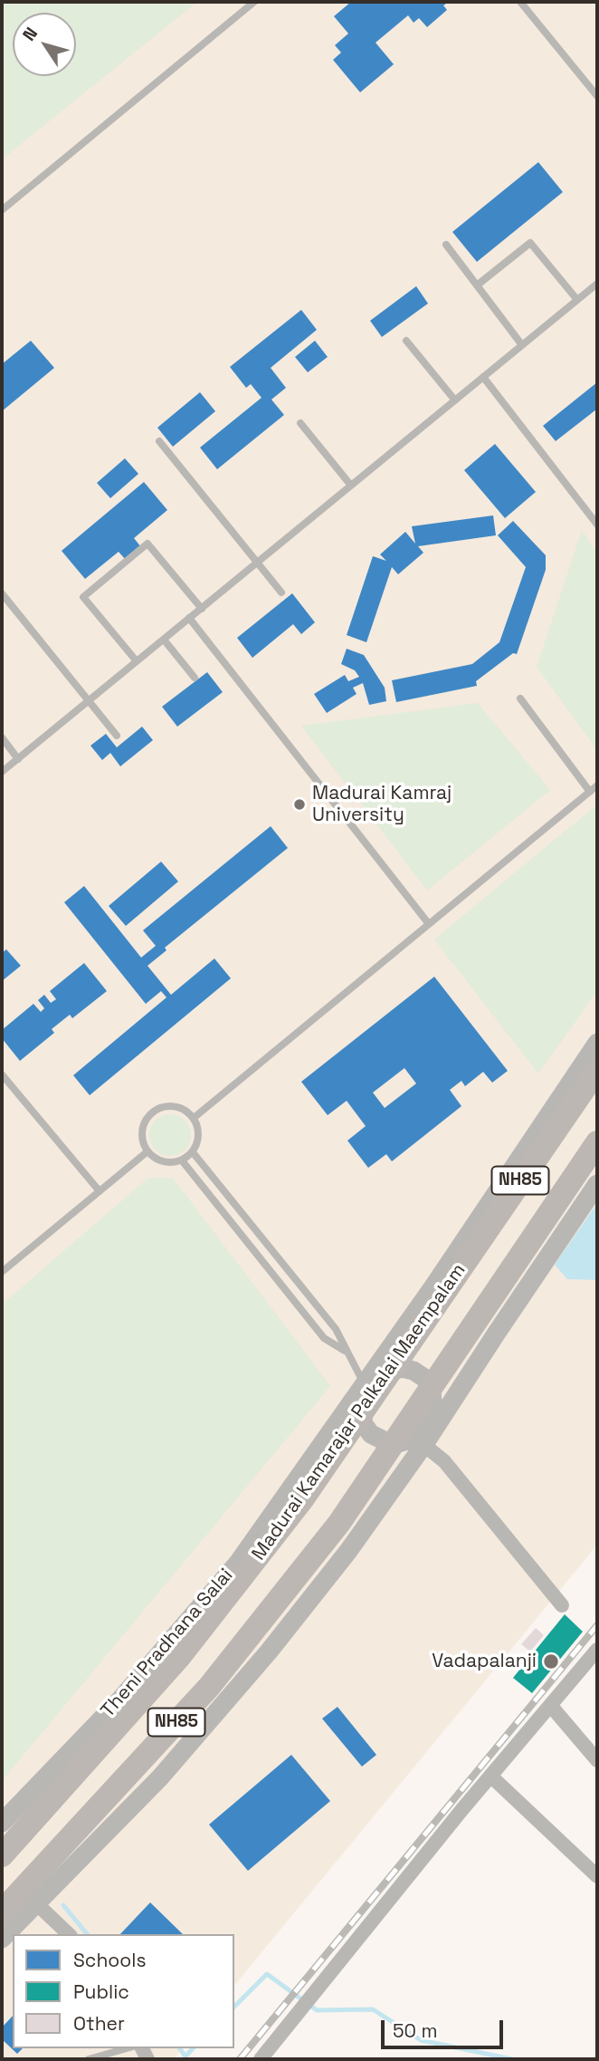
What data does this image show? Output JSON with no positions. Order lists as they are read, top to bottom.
{
  "streets": {
    "highway": ["NH85", "Madurai Kamarajar Palkalai Maempalam"],
    "street": ["Theni Pradhana Salai"]
  },
  "crossings": [
    ["NH85", "Theni Pradhana Salai"]
  ],
  "places": ["Madurai Kamraj University", "Vadapalanji"],
  "legend": ["Schools", "Public", "Other"],
  "scale_bar": "50 m",
  "north": "top left"
}
